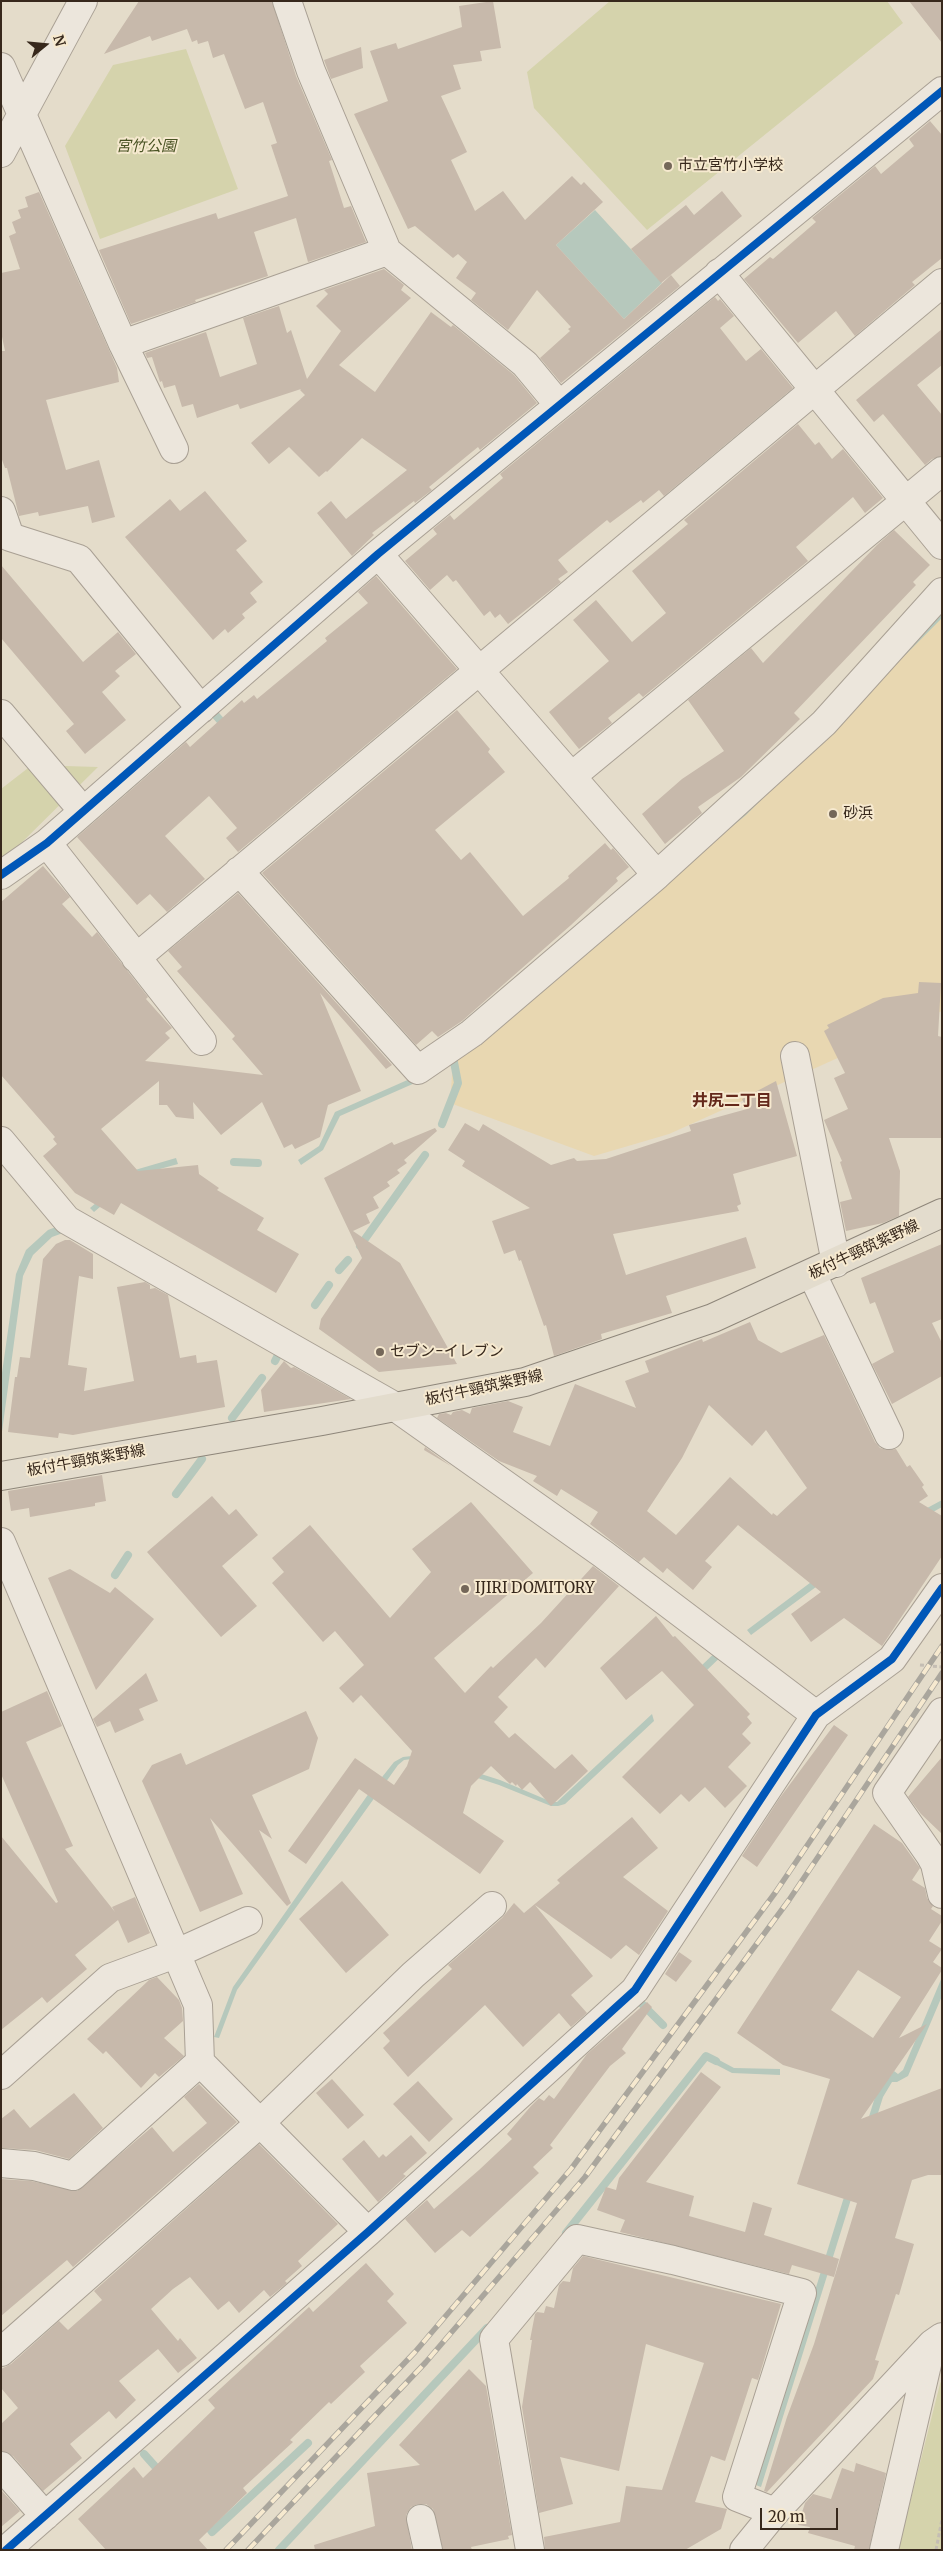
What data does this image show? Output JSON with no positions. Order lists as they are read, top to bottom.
{
  "streets": {
    "main road": ["板付牛頸筑紫野線"]
  },
  "districts": ["井尻二丁目"],
  "parks": ["宮竹公園"],
  "places": [
    "市立宮竹小学校",
    "砂浜",
    "セブン-イレブン",
    "IJIRI DOMITORY"
  ],
  "scale_bar": "20 m",
  "north": "right"
}
